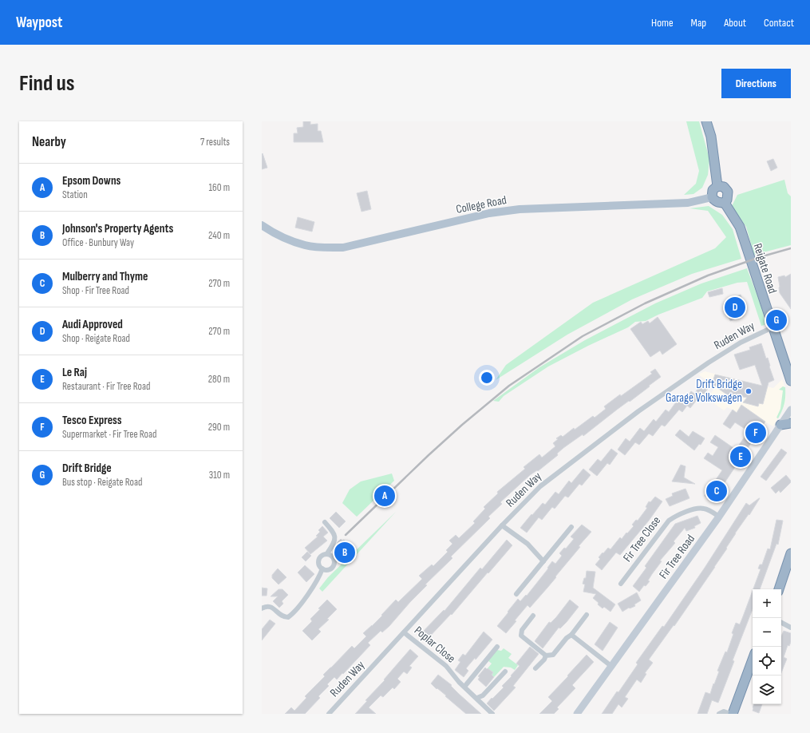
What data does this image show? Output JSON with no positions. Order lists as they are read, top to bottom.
{
  "streets": {
    "highway": ["Reigate Road"],
    "main road": ["College Road", "Fir Tree Road"],
    "street": ["Ruden Way", "Fir Tree Close", "Poplar Close"]
  },
  "crossings": [
    ["College Road", "Reigate Road"],
    ["Reigate Road", "Ruden Way"],
    ["Ruden Way", "Poplar Close"],
    ["Fir Tree Close", "Fir Tree Road"]
  ],
  "places": ["Drift Bridge Garage Volkswagen"],
  "page": {
    "header": "Waypost",
    "nav": [
      "Home",
      "Map",
      "About",
      "Contact"
    ],
    "buttons": "Directions",
    "title": "Find us",
    "heading": ["Nearby", "7 results"],
    "list": [
      {
        "mark": "A",
        "name": "Epsom Downs",
        "note": "Station",
        "value": "160 m"
      },
      {
        "mark": "B",
        "name": "Johnson's Property Agents",
        "note": "Office · Bunbury Way",
        "value": "240 m"
      },
      {
        "mark": "C",
        "name": "Mulberry and Thyme",
        "note": "Shop · Fir Tree Road",
        "value": "270 m"
      },
      {
        "mark": "D",
        "name": "Audi Approved",
        "note": "Shop · Reigate Road",
        "value": "270 m"
      },
      {
        "mark": "E",
        "name": "Le Raj",
        "note": "Restaurant · Fir Tree Road",
        "value": "280 m"
      },
      {
        "mark": "F",
        "name": "Tesco Express",
        "note": "Supermarket · Fir Tree Road",
        "value": "290 m"
      },
      {
        "mark": "G",
        "name": "Drift Bridge",
        "note": "Bus stop · Reigate Road",
        "value": "310 m"
      }
    ],
    "pins": [
      "D",
      "G",
      "F",
      "E",
      "C",
      "A",
      "B"
    ],
    "map_buttons": ["+", "−"]
  }
}
